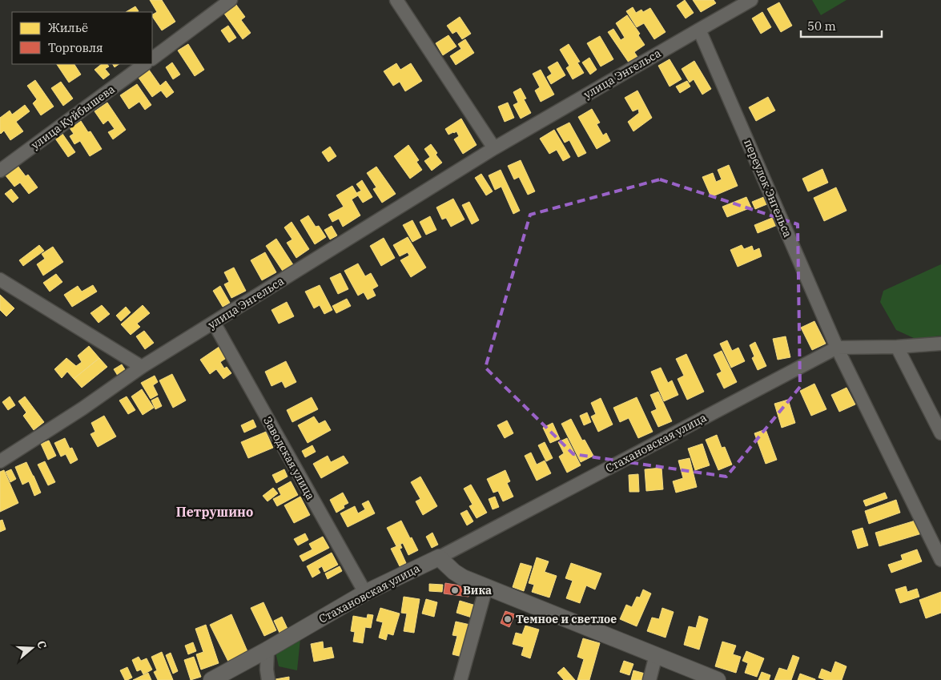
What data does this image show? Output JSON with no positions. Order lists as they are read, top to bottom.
{
  "streets": {
    "street": [
      "улица Энгельса",
      "улица Куйбышева",
      "переулок Энгельса",
      "Стахановская улица",
      "Заводская улица"
    ]
  },
  "crossings": [
    ["улица Энгельса", "переулок Энгельса"],
    ["улица Энгельса", "Заводская улица"],
    ["переулок Энгельса", "Стахановская улица"],
    ["Стахановская улица", "Заводская улица"]
  ],
  "districts": ["Петрушино"],
  "places": ["Вика", "Темное и светлое"],
  "legend": ["Жильё", "Торговля"],
  "scale_bar": "50 m",
  "north": "right"
}
